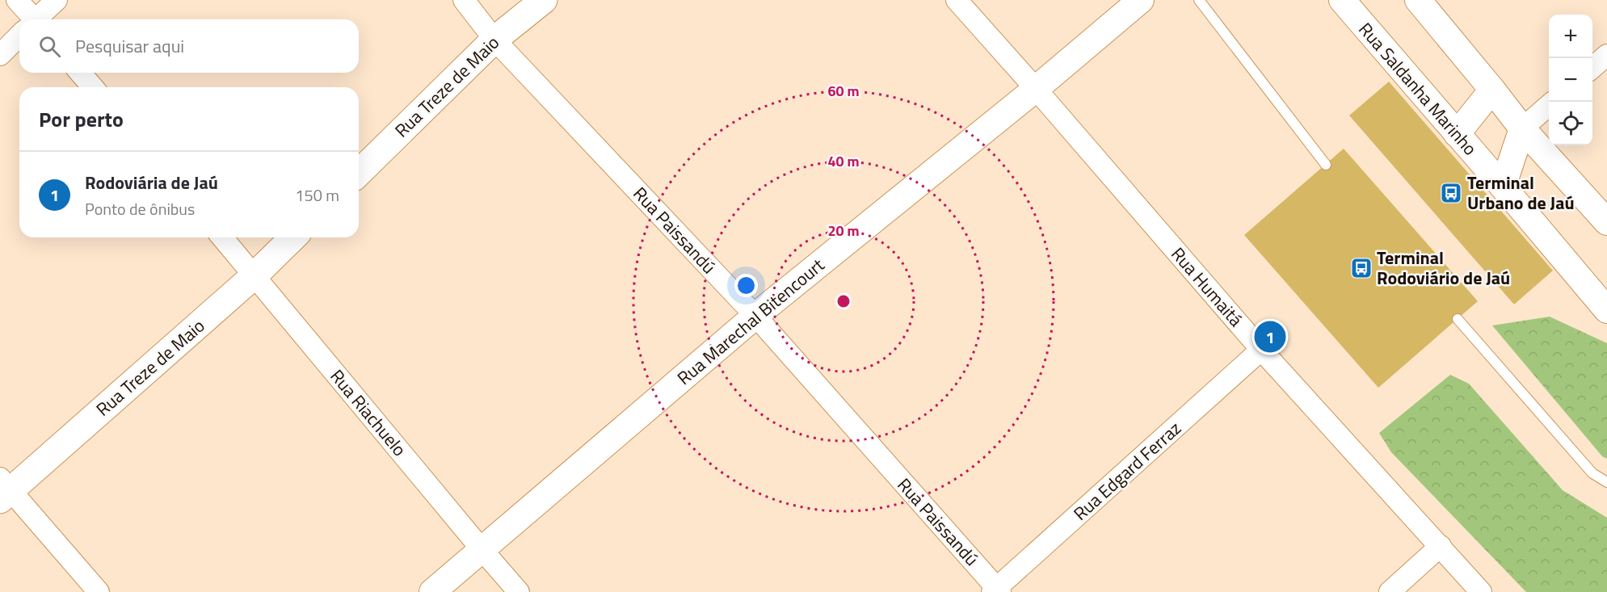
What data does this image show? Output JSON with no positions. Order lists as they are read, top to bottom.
{
  "streets": {
    "main road": ["Rua Treze de Maio"],
    "street": [
      "Rua Saldanha Marinho",
      "Rua Paissandú",
      "Rua Humaitá",
      "Rua Marechal Bitencourt",
      "Rua Riachuelo",
      "Rua Edgard Ferraz"
    ]
  },
  "crossings": [
    ["Rua Treze de Maio", "Rua Paissandú"],
    ["Rua Treze de Maio", "Rua Riachuelo"],
    ["Rua Paissandú", "Rua Marechal Bitencourt"],
    ["Rua Paissandú", "Rua Edgard Ferraz"],
    ["Rua Humaitá", "Rua Marechal Bitencourt"],
    ["Rua Humaitá", "Rua Edgard Ferraz"],
    ["Rua Marechal Bitencourt", "Rua Riachuelo"]
  ],
  "places": {
    "bus stop": ["Terminal Urbano de Jaú", "Terminal Rodoviário de Jaú"]
  },
  "page": {
    "map_buttons": ["+", "−"],
    "search": "Pesquisar aqui",
    "heading": "Por perto",
    "list": [
      {
        "mark": "1",
        "name": "Rodoviária de Jaú",
        "note": "Ponto de ônibus",
        "value": "150 m"
      }
    ],
    "pins": "1"
  },
  "rings": ["60 m", "40 m", "20 m"]
}
